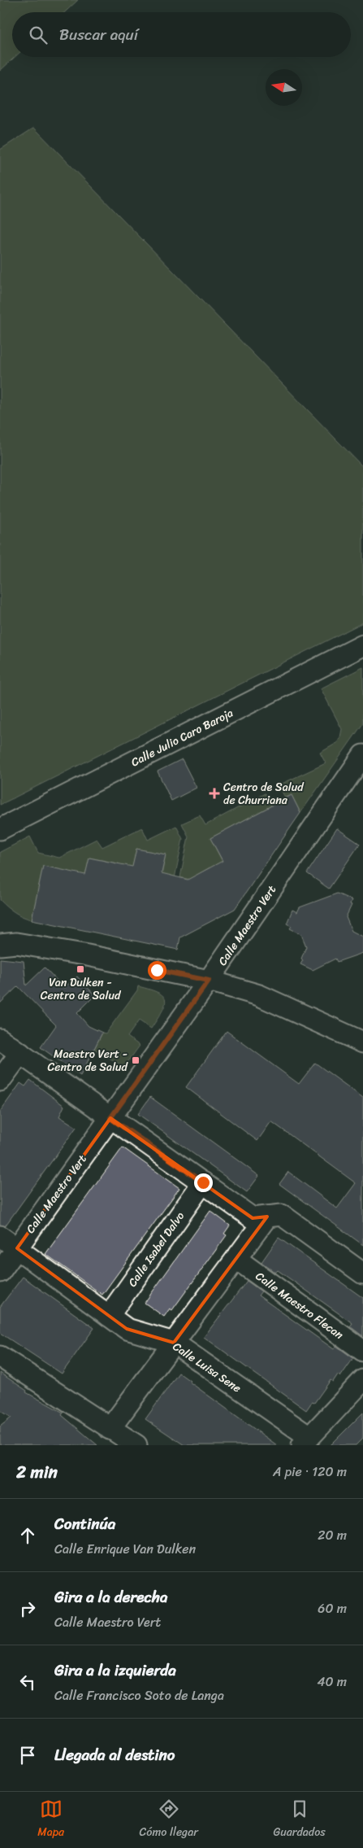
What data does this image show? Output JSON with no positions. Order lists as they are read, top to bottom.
{
  "streets": {
    "street": [
      "Calle Julio Caro Baroja",
      "Calle Maestro Vert",
      "Calle Isabel Dalvo",
      "Calle Maestro Flecan",
      "Calle Luisa Sene"
    ]
  },
  "crossings": [
    ["Calle Maestro Vert", "Calle Luisa Sene"],
    ["Calle Isabel Dalvo", "Calle Luisa Sene"]
  ],
  "places": {
    "health": ["Centro de Salud de Churriana"],
    "transit": ["Van Dulken - Centro de Salud", "Maestro Vert - Centro de Salud"]
  },
  "north": "left",
  "page": {
    "search": "Buscar aquí",
    "heading": ["2 min", "A pie · 120 m"],
    "list": [
      ["Continúa", "Calle Enrique Van Dulken", "20 m"],
      ["Gira a la derecha", "Calle Maestro Vert", "60 m"],
      ["Gira a la izquierda", "Calle Francisco Soto de Langa", "40 m"],
      "Llegada al destino"
    ],
    "nav": ["Mapa", "Cómo llegar", "Guardados"]
  }
}
